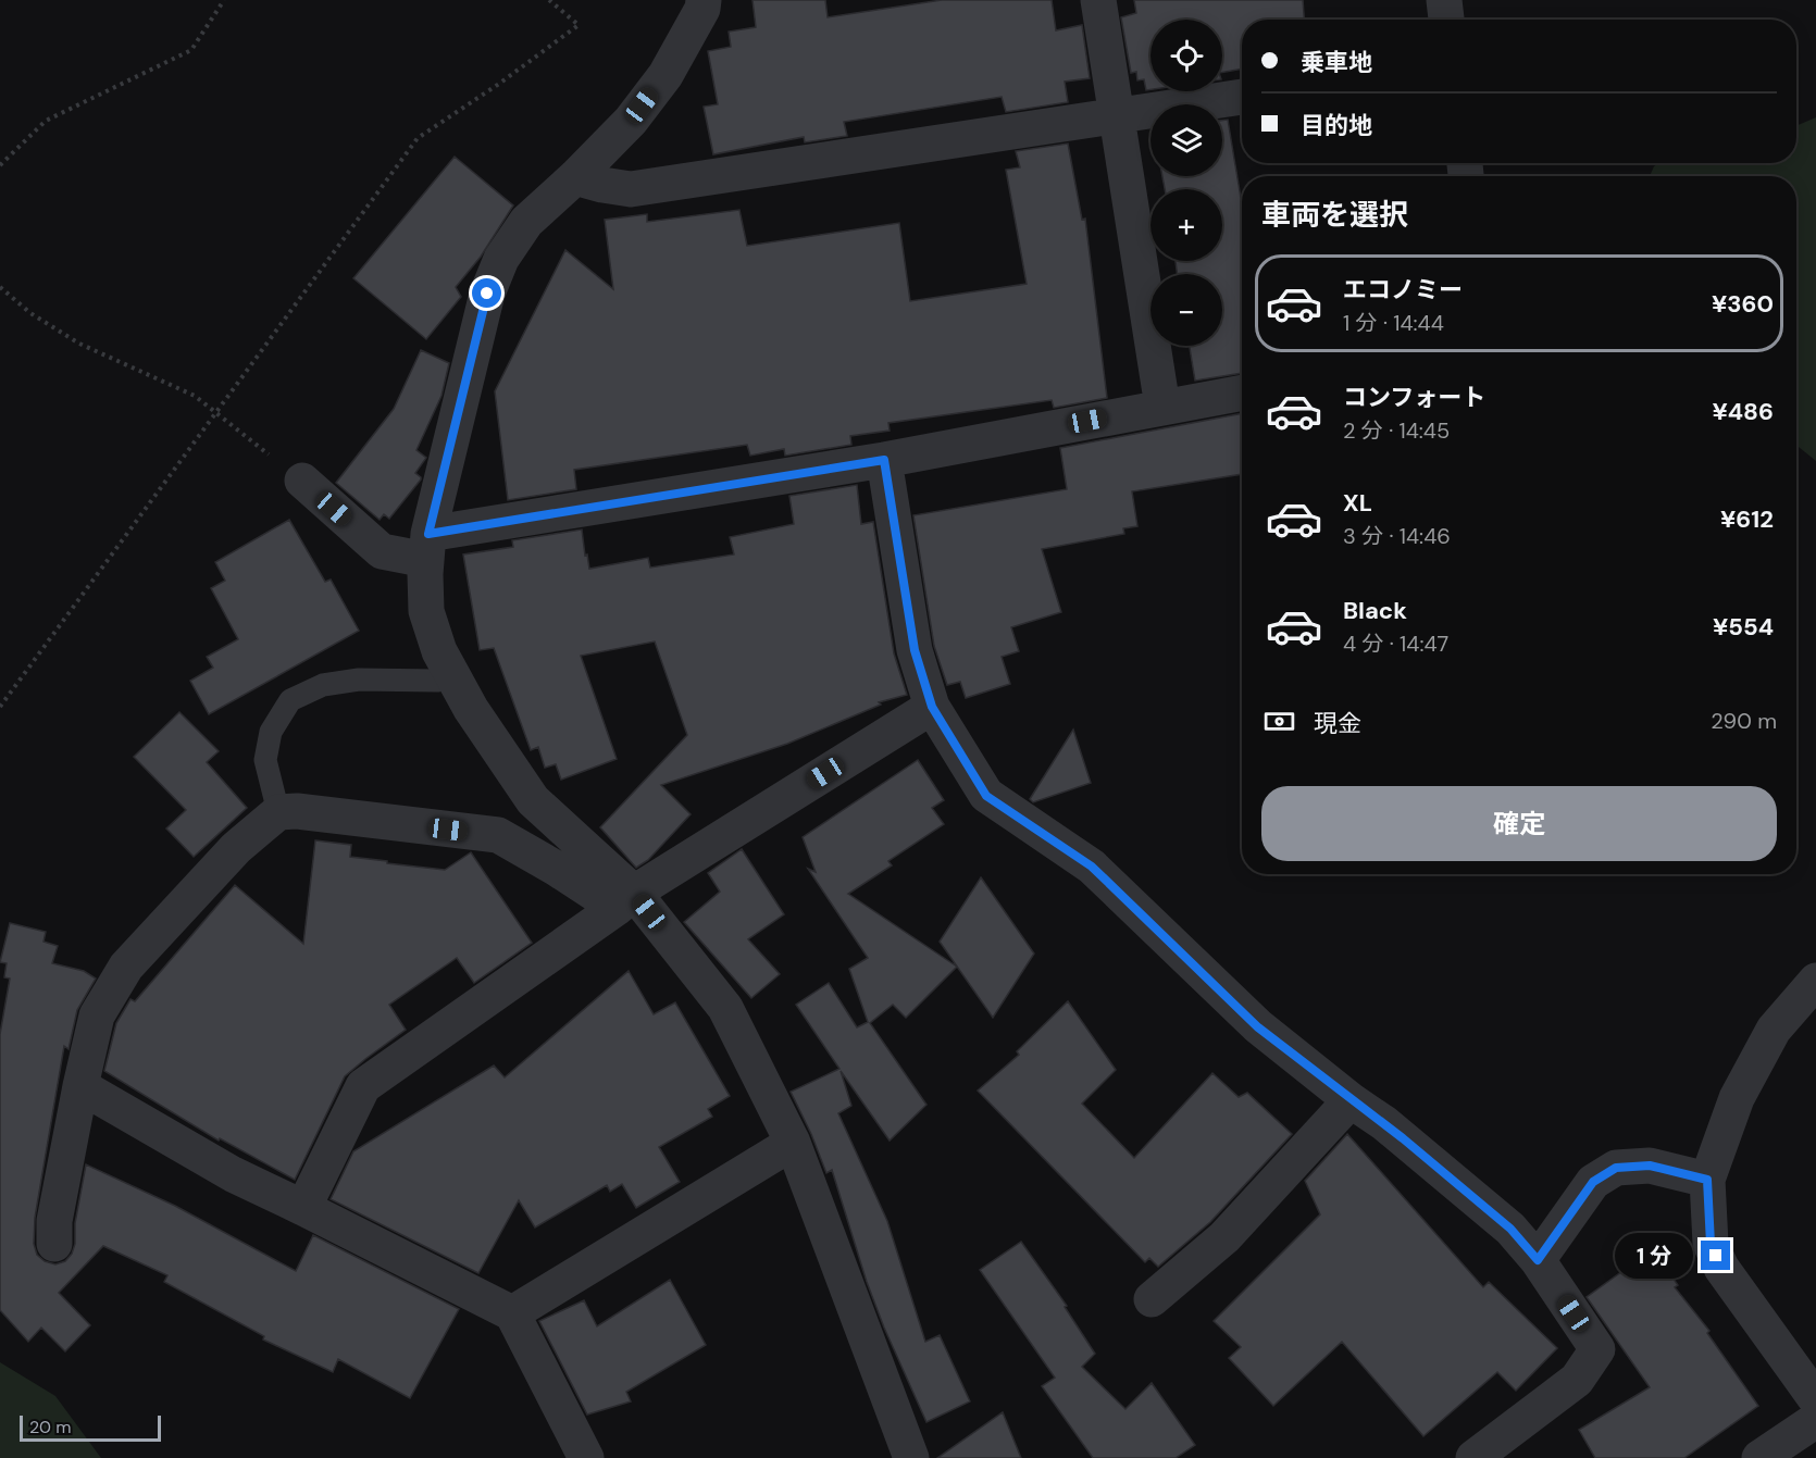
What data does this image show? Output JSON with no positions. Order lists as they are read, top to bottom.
{
  "scale_bar": "20 m",
  "page": {
    "map_buttons": ["+", "−"],
    "banner": ["乗車地", "目的地"],
    "heading": "車両を選択",
    "list": [
      {
        "name": "エコノミー",
        "note": "1 分 · 14:44",
        "value": "¥360"
      },
      {
        "name": "コンフォート",
        "note": "2 分 · 14:45",
        "value": "¥486"
      },
      {
        "name": "XL",
        "note": "3 分 · 14:46",
        "value": "¥612"
      },
      {
        "name": "Black",
        "note": "4 分 · 14:47",
        "value": "¥554"
      }
    ],
    "pay": ["現金", "290 m"],
    "buttons": "確定",
    "bubble": "1 分",
    "scale": "20 m"
  }
}
